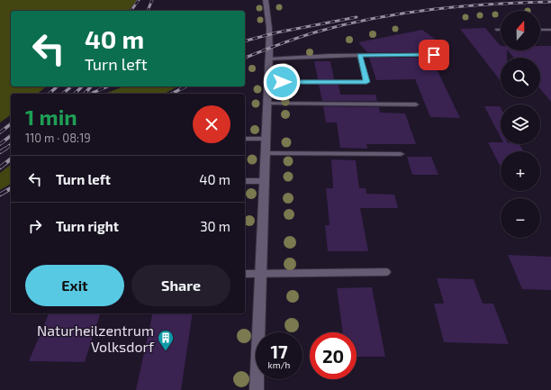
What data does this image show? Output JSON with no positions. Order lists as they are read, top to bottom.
{
  "places": {
    "building": ["Naturheilzentrum Volksdorf"]
  },
  "north": "top",
  "page": {
    "map_buttons": ["+", "−"],
    "turn": ["40 m", "Turn left"],
    "heading": ["1 min", "110 m · 08:19"],
    "list": [
      {
        "name": "Turn left",
        "value": "40 m"
      },
      {
        "name": "Turn right",
        "value": "30 m"
      }
    ],
    "buttons": ["Exit", "Share"],
    "speed": "17 km/h",
    "limit": "20"
  }
}
